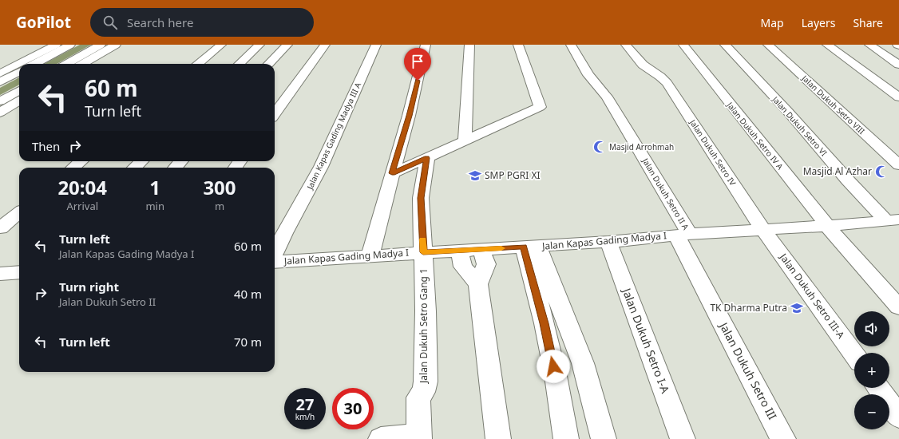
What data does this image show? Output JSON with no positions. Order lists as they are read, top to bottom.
{
  "streets": {
    "main road": [
      "Jalan Dukuh Setro VIII",
      "Jalan Dukuh Setro VI",
      "Jalan Kapas Gading Madya III A",
      "Jalan Dukuh Setro IV A",
      "Jalan Dukuh Setro IV",
      "Jalan Dukuh Setro II A",
      "Jalan Kapas Gading Madya I",
      "Jalan Dukuh Setro III-A",
      "Jalan Dukuh Setro Gang 1",
      "Jalan Dukuh Setro I-A",
      "Jalan Dukuh Setro III"
    ]
  },
  "crossings": [
    ["Jalan Dukuh Setro VI", "Jalan Kapas Gading Madya I"],
    ["Jalan Dukuh Setro IV A", "Jalan Kapas Gading Madya I"],
    ["Jalan Dukuh Setro IV", "Jalan Kapas Gading Madya I"],
    ["Jalan Dukuh Setro IV", "Jalan Dukuh Setro III-A"],
    ["Jalan Dukuh Setro II A", "Jalan Kapas Gading Madya I"],
    ["Jalan Dukuh Setro II A", "Jalan Dukuh Setro III"],
    ["Jalan Kapas Gading Madya I", "Jalan Dukuh Setro III-A"],
    ["Jalan Kapas Gading Madya I", "Jalan Dukuh Setro Gang 1"],
    ["Jalan Kapas Gading Madya I", "Jalan Dukuh Setro I-A"],
    ["Jalan Kapas Gading Madya I", "Jalan Dukuh Setro III"]
  ],
  "places": {
    "mosque": ["Masjid Arrohmah", "Masjid Al Azhar"],
    "school or university": ["SMP PGRI XI", "TK Dharma Putra"]
  },
  "page": {
    "header": "GoPilot",
    "search": "Search here",
    "nav": ["Map", "Layers", "Share"],
    "turn": ["60 m", "Turn left"],
    "then": "Then",
    "eta": [
      "20:04",
      "Arrival",
      "1",
      "min",
      "300",
      "m"
    ],
    "list": [
      {
        "name": "Turn left",
        "note": "Jalan Kapas Gading Madya I",
        "value": "60 m"
      },
      {
        "name": "Turn right",
        "note": "Jalan Dukuh Setro II",
        "value": "40 m"
      },
      {
        "name": "Turn left",
        "value": "70 m"
      }
    ],
    "map_buttons": ["+", "−"],
    "speed": "27 km/h",
    "limit": "30"
  }
}
